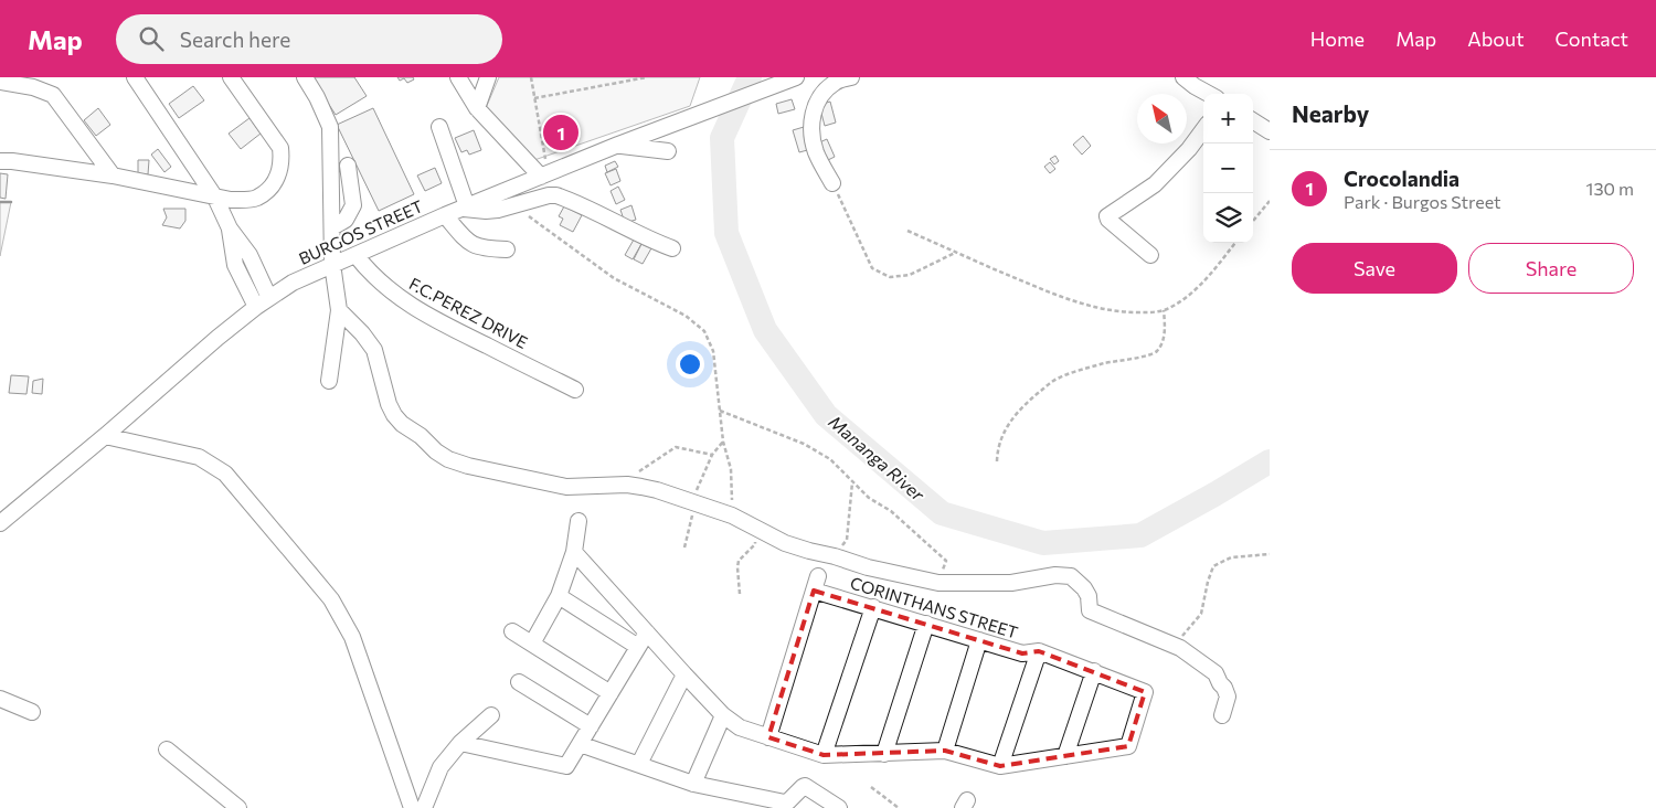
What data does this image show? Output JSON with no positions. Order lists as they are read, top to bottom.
{
  "streets": {
    "street": ["BURGOS STREET", "F.C.PEREZ DRIVE", "CORINTHANS STREET"]
  },
  "crossings": [
    ["BURGOS STREET", "F.C.PEREZ DRIVE"]
  ],
  "water": ["Mananga River"],
  "north": "top left",
  "page": {
    "header": "Map",
    "search": "Search here",
    "nav": [
      "Home",
      "Map",
      "About",
      "Contact"
    ],
    "heading": "Nearby",
    "map_buttons": ["+", "−"],
    "pins": "1",
    "list": [
      {
        "mark": "1",
        "name": "Crocolandia",
        "note": "Park · Burgos Street",
        "value": "130 m"
      }
    ],
    "buttons": ["Save", "Share"]
  }
}
